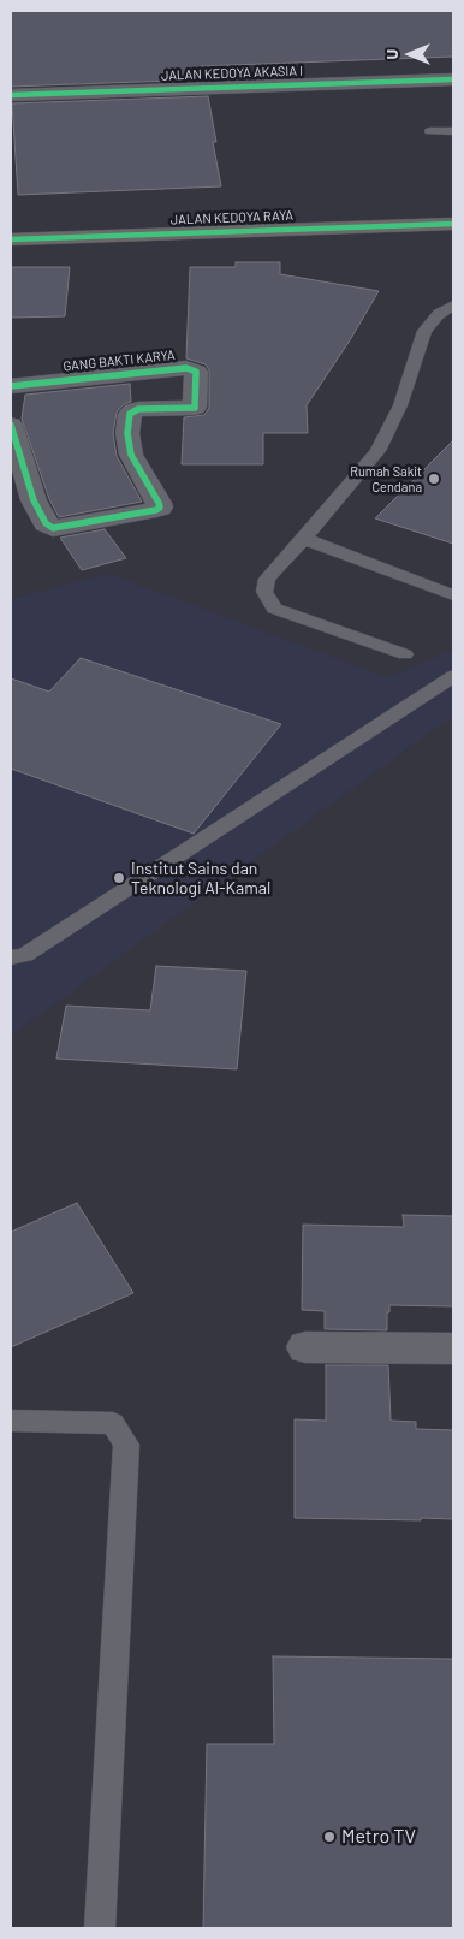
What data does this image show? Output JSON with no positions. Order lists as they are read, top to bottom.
{
  "streets": {
    "street": ["JALAN KEDOYA AKASIA I", "JALAN KEDOYA RAYA", "GANG BAKTI KARYA"]
  },
  "places": ["Rumah Sakit Cendana", "Institut Sains dan Teknologi Al-Kamal", "Metro TV"],
  "north": "left"
}
